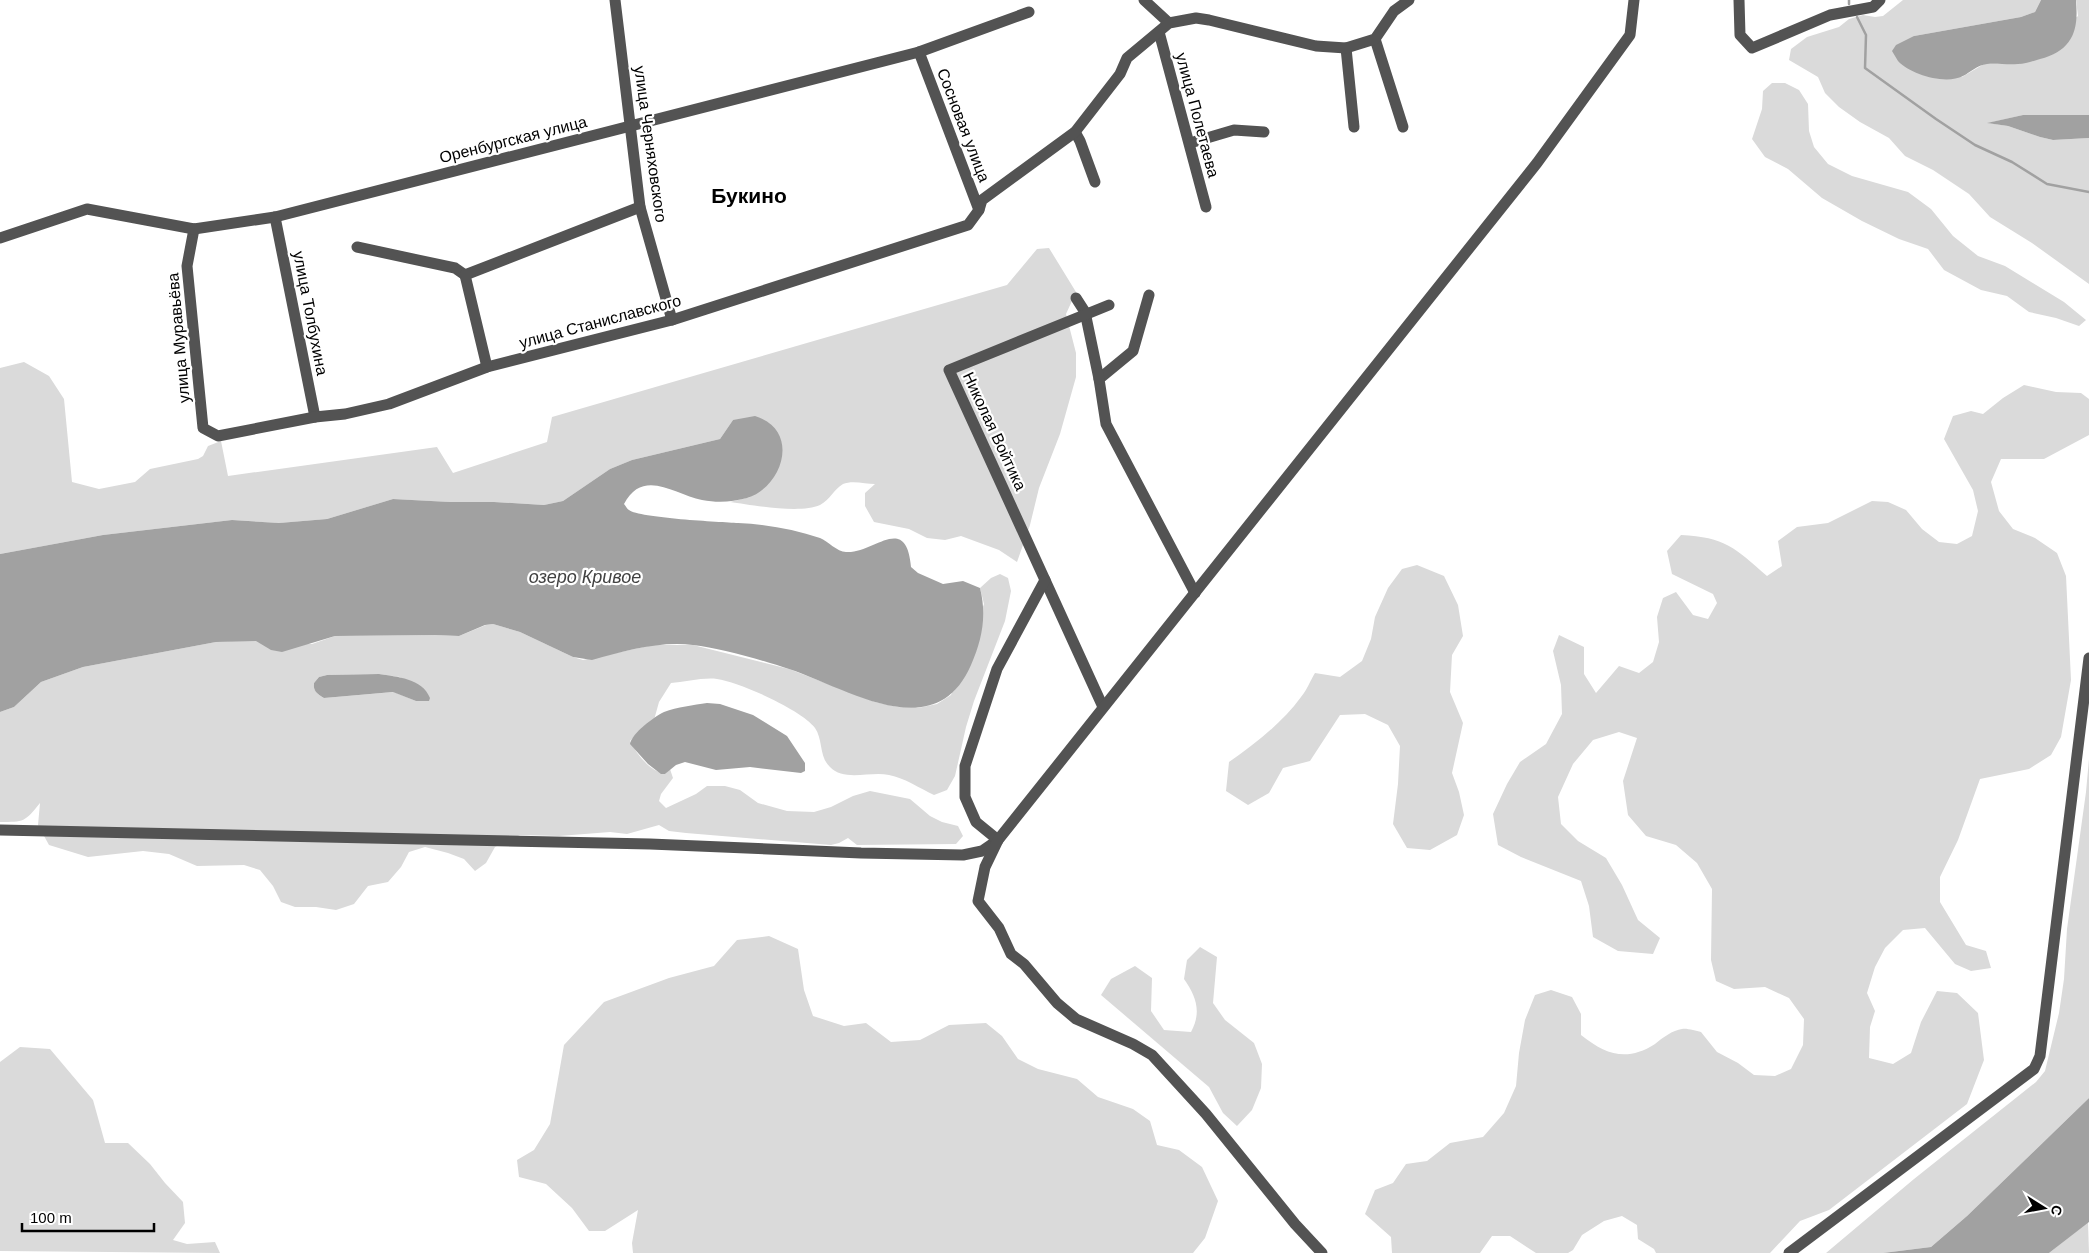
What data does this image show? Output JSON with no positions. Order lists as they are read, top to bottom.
{
  "streets": {
    "street": [
      "улица Полетаева",
      "Сосновая улица",
      "Оренбургская улица",
      "улица Черняховского",
      "улица Толбухина",
      "улица Станиславского",
      "улица Муравьёва",
      "Николая Войтика"
    ]
  },
  "crossings": [
    ["Сосновая улица", "Оренбургская улица"],
    ["Сосновая улица", "улица Станиславского"],
    ["Оренбургская улица", "улица Черняховского"],
    ["Оренбургская улица", "улица Толбухина"],
    ["Оренбургская улица", "улица Муравьёва"],
    ["улица Черняховского", "улица Станиславского"],
    ["улица Толбухина", "улица Станиславского"],
    ["улица Станиславского", "улица Муравьёва"]
  ],
  "districts": ["Букино"],
  "water": ["озеро Кривое"],
  "scale_bar": "100 m",
  "north": "right"
}
